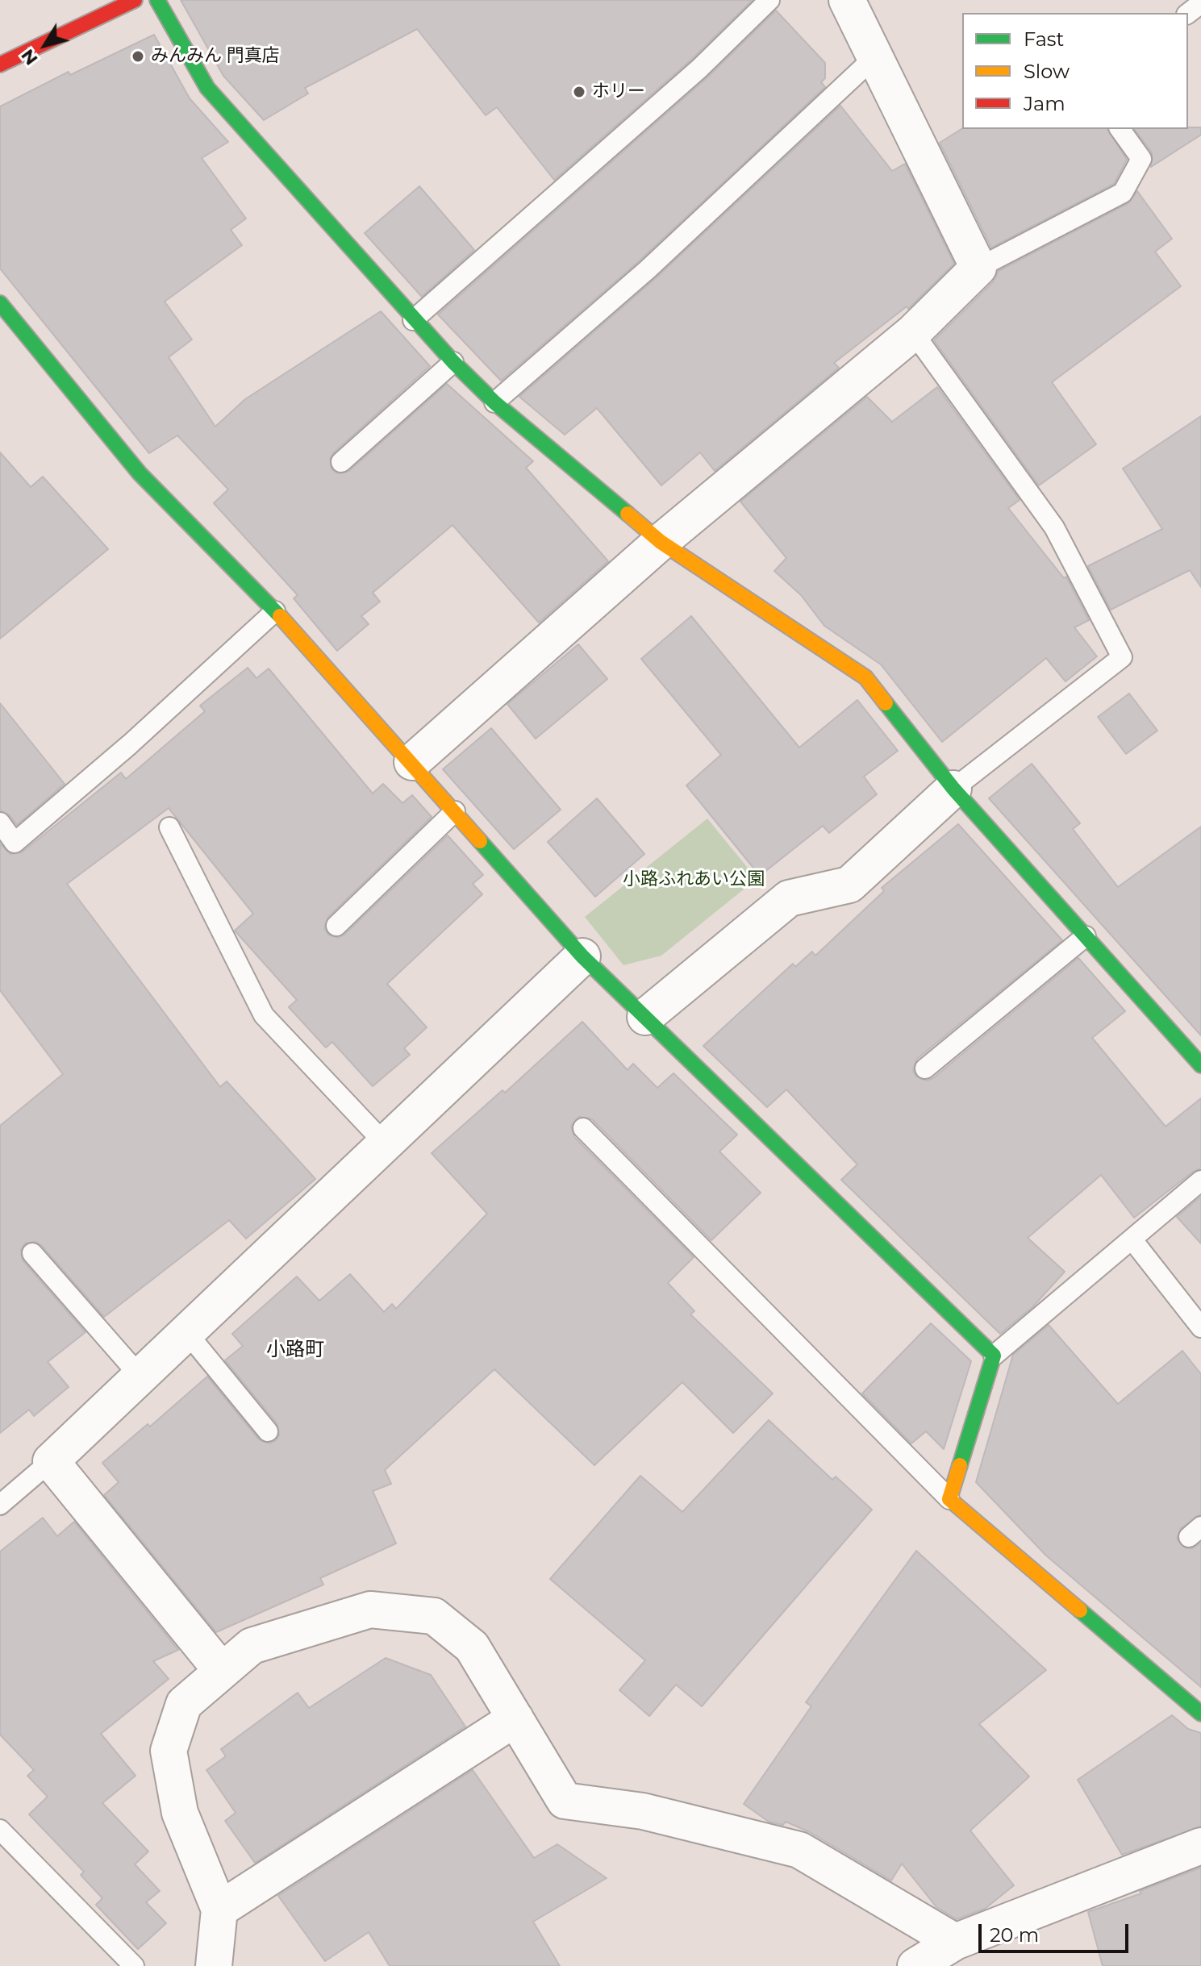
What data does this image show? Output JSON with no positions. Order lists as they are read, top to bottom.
{
  "districts": ["小路町"],
  "parks": ["小路ふれあい公園"],
  "places": ["みんみん 門真店", "ホリー"],
  "legend": ["Fast", "Slow", "Jam"],
  "scale_bar": "20 m",
  "north": "bottom left"
}
